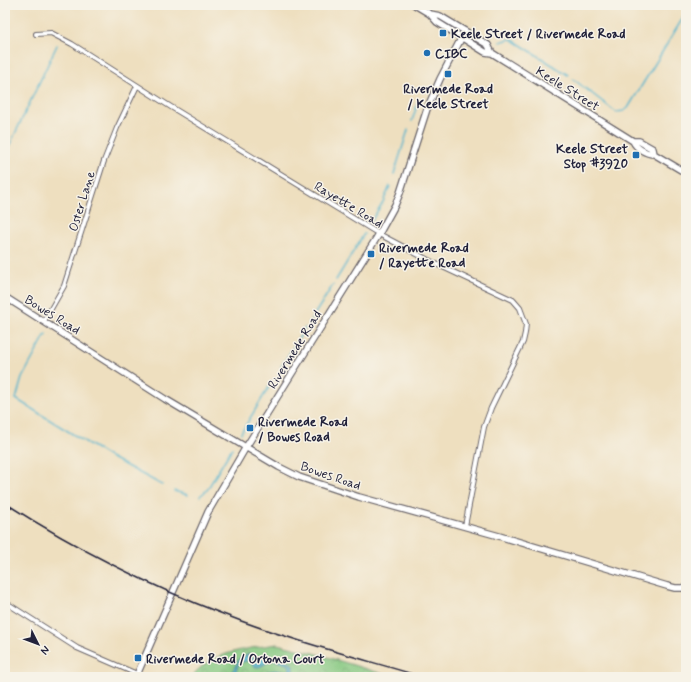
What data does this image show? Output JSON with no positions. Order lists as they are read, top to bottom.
{
  "streets": {
    "street": [
      "Keele Street",
      "Oster Lane",
      "Rayette Road",
      "Bowes Road",
      "Rivermede Road"
    ]
  },
  "crossings": [
    ["Keele Street", "Rivermede Road"],
    ["Oster Lane", "Rayette Road"],
    ["Oster Lane", "Bowes Road"],
    ["Rayette Road", "Bowes Road"],
    ["Rayette Road", "Rivermede Road"],
    ["Bowes Road", "Rivermede Road"]
  ],
  "places": {
    "transit": [
      "Keele Street / Rivermede Road",
      "Rivermede Road / Keele Street",
      "Keele Street Stop #3920",
      "Rivermede Road / Rayette Road",
      "Rivermede Road / Bowes Road",
      "Rivermede Road / Ortona Court"
    ],
    "other": ["CIBC"]
  },
  "north": "bottom right"
}
